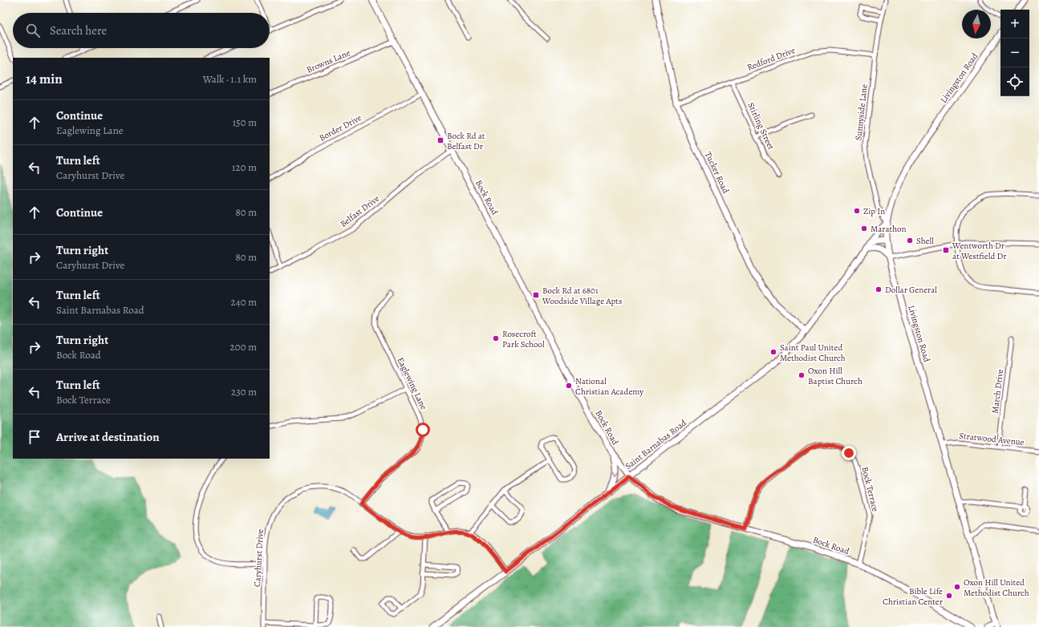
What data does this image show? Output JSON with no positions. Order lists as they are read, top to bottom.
{
  "streets": {
    "main road": [
      "Livingston Road",
      "Tucker Road",
      "Bock Road",
      "Saint Barnabas Road"
    ],
    "street": [
      "Redford Drive",
      "Browns Lane",
      "Sunnyside Lane",
      "Stirling Street",
      "Border Drive",
      "Belfast Drive",
      "Eaglewing Lane",
      "March Drive",
      "Stratwood Avenue",
      "Bock Terrace",
      "Caryhurst Drive"
    ]
  },
  "crossings": [
    ["Redford Drive", "Sunnyside Lane"],
    ["Redford Drive", "Stirling Street"],
    ["Redford Drive", "Tucker Road"],
    ["Browns Lane", "Bock Road"],
    ["Livingston Road", "Sunnyside Lane"],
    ["Livingston Road", "Stratwood Avenue"],
    ["Livingston Road", "Saint Barnabas Road"],
    ["Sunnyside Lane", "Saint Barnabas Road"],
    ["Border Drive", "Bock Road"],
    ["Tucker Road", "Saint Barnabas Road"],
    ["Bock Road", "Belfast Drive"],
    ["Bock Road", "Saint Barnabas Road"],
    ["Bock Road", "Bock Terrace"],
    ["Eaglewing Lane", "Caryhurst Drive"],
    ["March Drive", "Stratwood Avenue"]
  ],
  "places": {
    "transit": ["Bock Rd at Belfast Dr", "Wentworth Dr at Westfield Dr", "Bock Rd at 6801 Woodside Village Apts"],
    "other": [
      "Zip In",
      "Marathon",
      "Shell",
      "Dollar General",
      "Rosecroft Park School",
      "Saint Paul United Methodist Church",
      "Oxon Hill Baptist Church",
      "National Christian Academy",
      "Oxon Hill United Methodist Church",
      "Bible Life Christian Center"
    ]
  },
  "north": "bottom",
  "page": {
    "map_buttons": ["+", "−"],
    "search": "Search here",
    "heading": ["14 min", "Walk · 1.1 km"],
    "list": [
      ["Continue", "Eaglewing Lane", "150 m"],
      ["Turn left", "Caryhurst Drive", "120 m"],
      ["Continue", "80 m"],
      ["Turn right", "Caryhurst Drive", "80 m"],
      ["Turn left", "Saint Barnabas Road", "240 m"],
      ["Turn right", "Bock Road", "200 m"],
      ["Turn left", "Bock Terrace", "230 m"],
      "Arrive at destination"
    ]
  }
}
